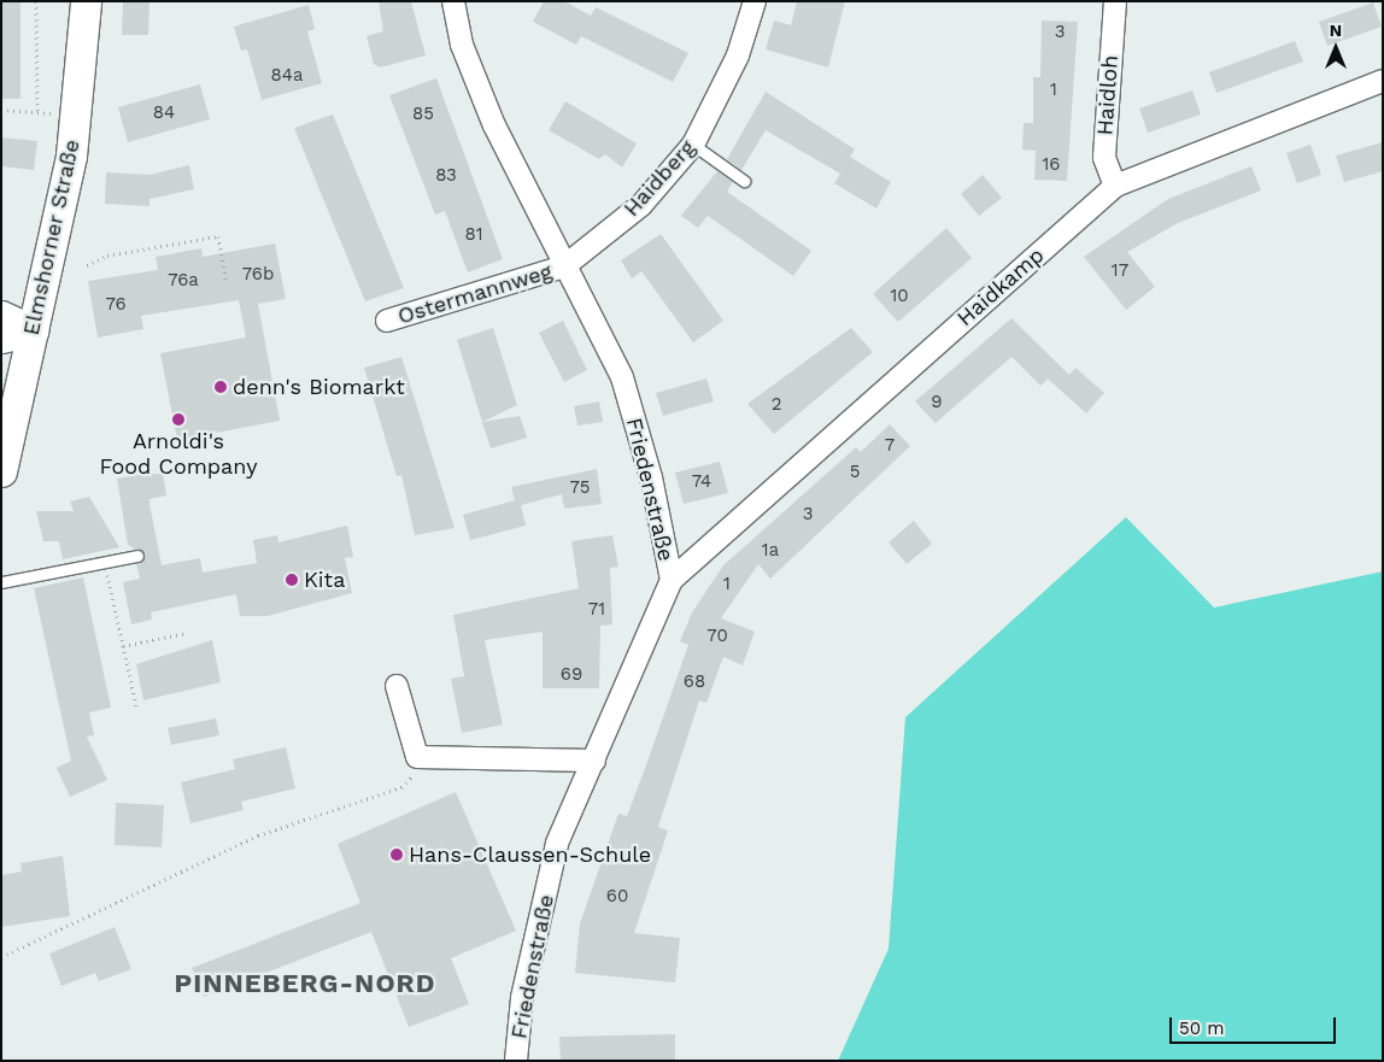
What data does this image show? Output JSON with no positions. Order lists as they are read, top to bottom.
{
  "streets": {
    "main road": ["Elmshorner Straße"],
    "street": [
      "Haidloh",
      "Haidberg",
      "Haidkamp",
      "Ostermannweg",
      "Friedenstraße"
    ]
  },
  "crossings": [
    ["Haidloh", "Haidkamp"],
    ["Haidberg", "Ostermannweg"],
    ["Haidberg", "Friedenstraße"],
    ["Haidkamp", "Friedenstraße"],
    ["Ostermannweg", "Friedenstraße"]
  ],
  "districts": ["PINNEBERG-NORD"],
  "places": [
    "denn's Biomarkt",
    "Arnoldi's Food Company",
    "Kita",
    "Hans-Claussen-Schule"
  ],
  "house_numbers": [
    "3",
    "84a",
    "1",
    "84",
    "85",
    "16",
    "83",
    "81",
    "17",
    "76b",
    "76a",
    "10",
    "76",
    "9",
    "2",
    "7",
    "5",
    "74",
    "75",
    "3",
    "1a",
    "1",
    "71",
    "70",
    "69",
    "68",
    "60"
  ],
  "scale_bar": "50 m",
  "north": "top"
}
